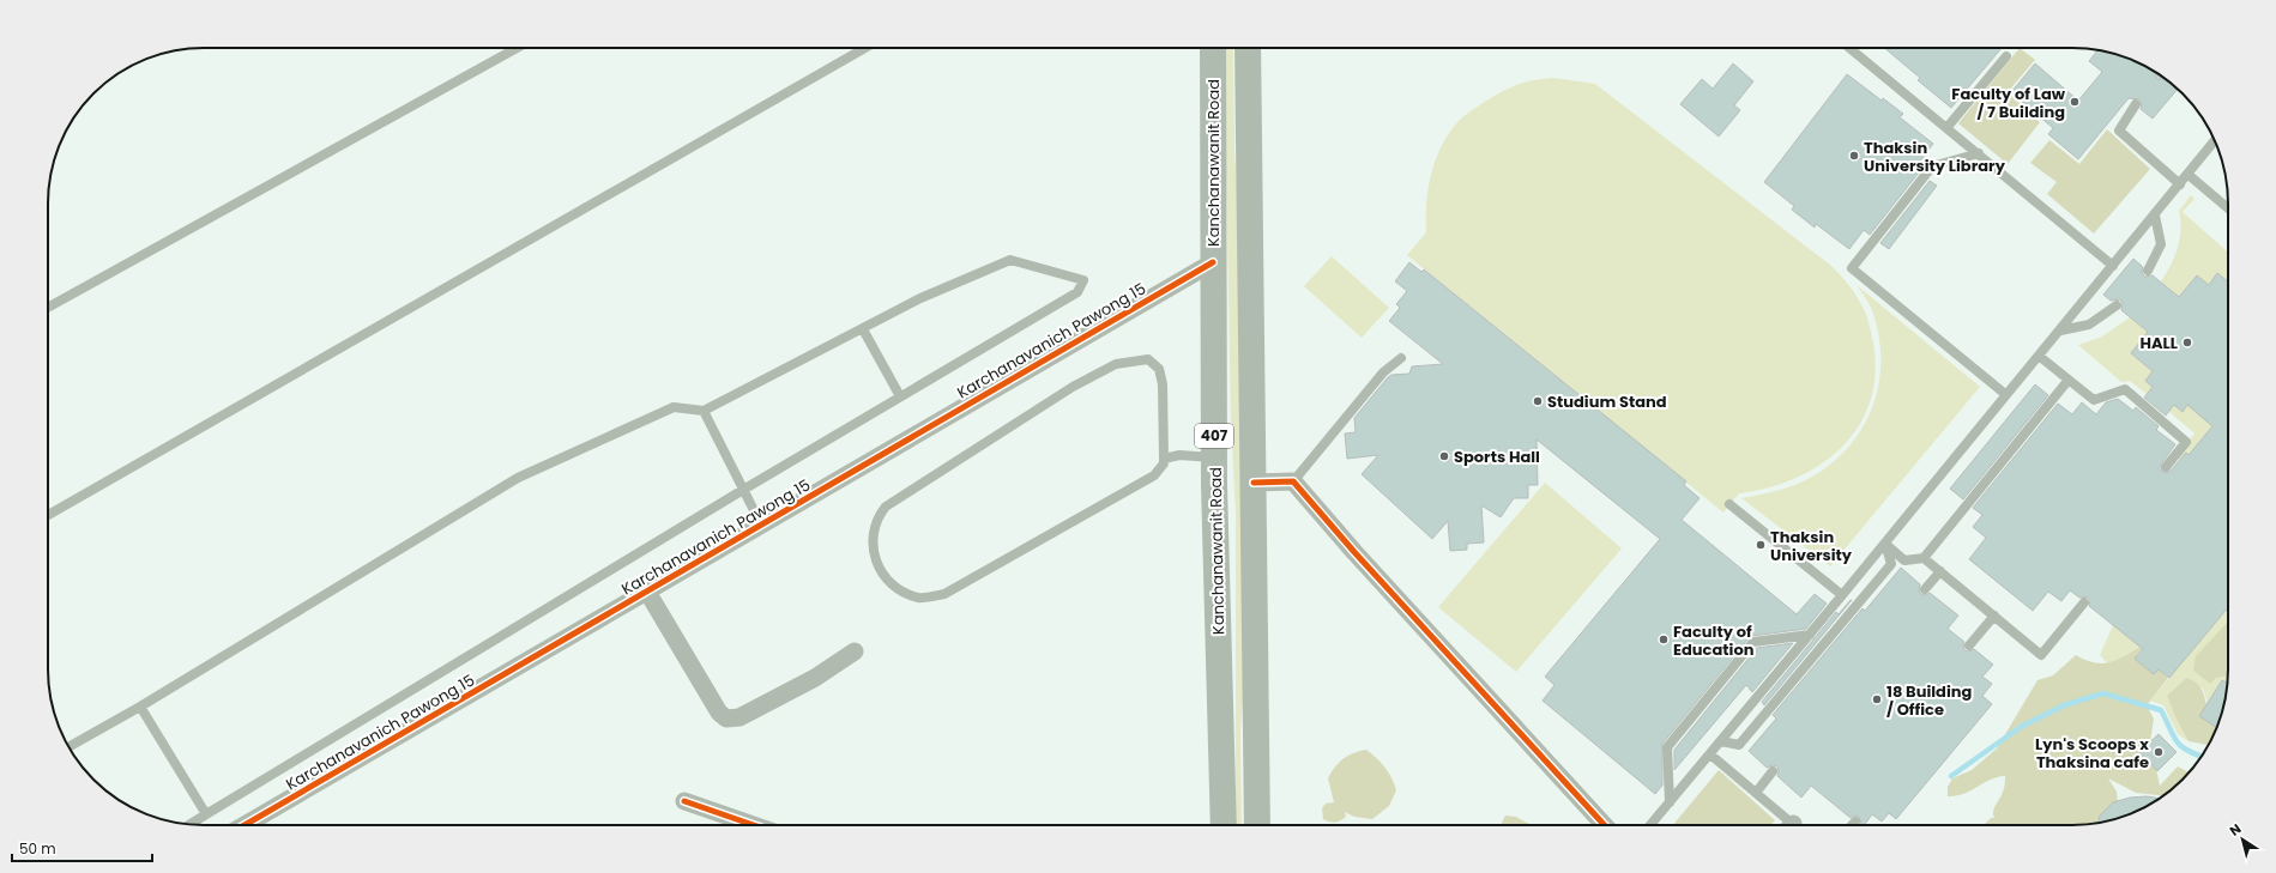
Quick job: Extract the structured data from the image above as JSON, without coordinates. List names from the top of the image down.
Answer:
{
  "streets": {
    "main road": ["Kanchanawanit Road", "407"],
    "street": ["Karchanavanich Pawong 15"]
  },
  "crossings": [
    ["Kanchanawanit Road", "Karchanavanich Pawong 15"]
  ],
  "places": [
    "Faculty of Law / 7 Building",
    "Thaksin University Library",
    "HALL",
    "Studium Stand",
    "Sports Hall",
    "Thaksin University",
    "Faculty of Education",
    "18 Building / Office",
    "Lyn's Scoops x Thaksina cafe"
  ],
  "scale_bar": "50 m",
  "north": "top left"
}
